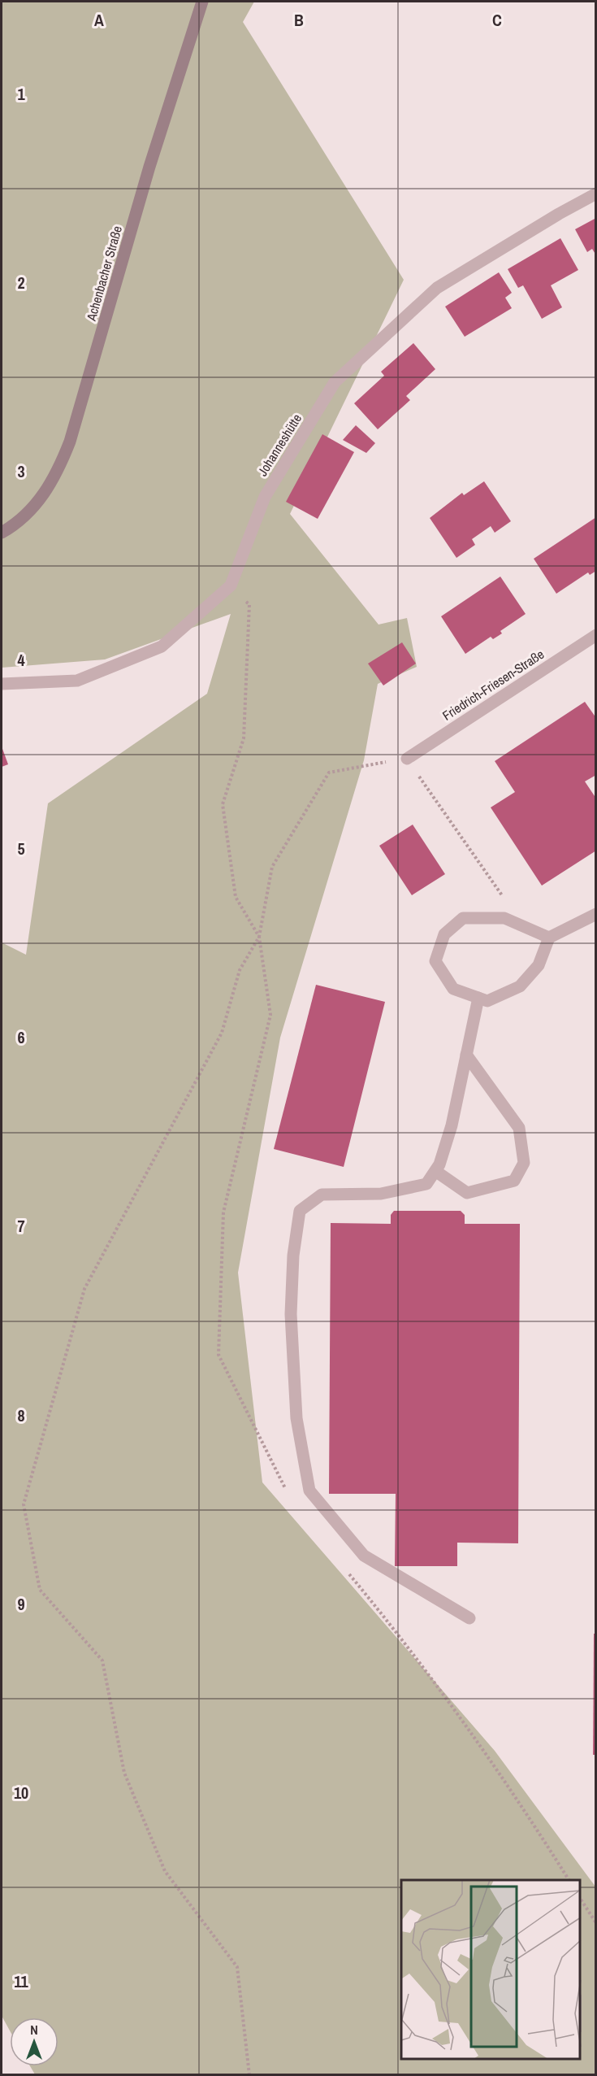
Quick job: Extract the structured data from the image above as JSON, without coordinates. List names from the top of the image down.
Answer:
{
  "streets": {
    "main road": ["Achenbacher Straße"],
    "street": ["Johanneshütte", "Friedrich-Friesen-Straße"]
  },
  "north": "top",
  "grid": {
    "columns": ["A", "B", "C"],
    "rows": [
      "1",
      "2",
      "3",
      "4",
      "5",
      "6",
      "7",
      "8",
      "9",
      "10",
      "11"
    ]
  }
}
